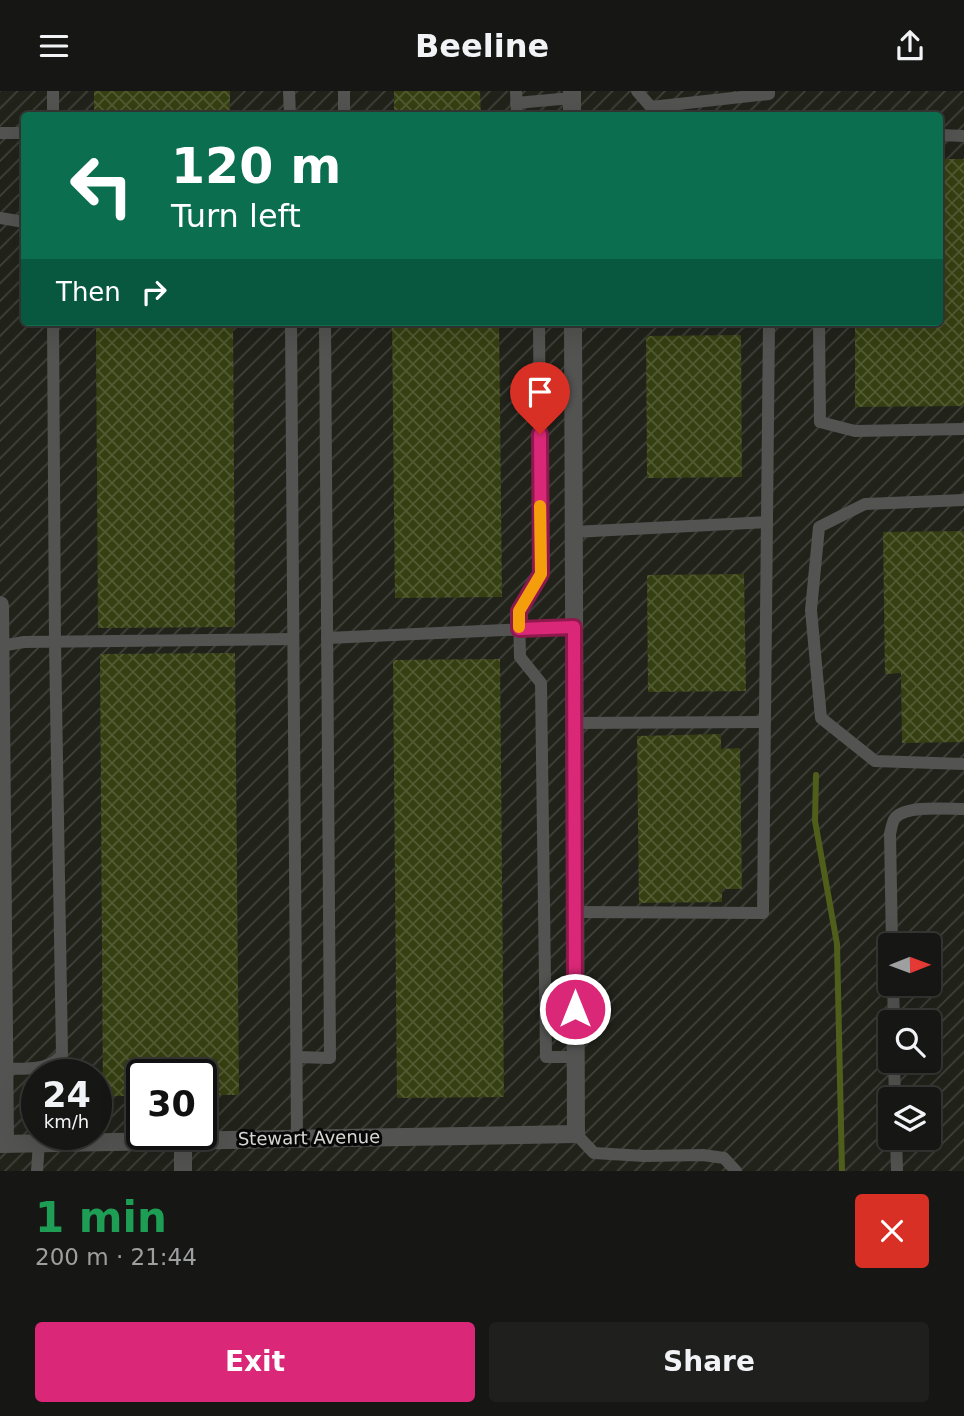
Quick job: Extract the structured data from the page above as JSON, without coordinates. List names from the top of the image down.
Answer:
{
  "streets": {
    "street": ["Stewart Avenue"]
  },
  "north": "right",
  "page": {
    "header": "Beeline",
    "turn": ["120 m", "Turn left"],
    "then": "Then",
    "speed": "24 km/h",
    "limit": "30",
    "heading": ["1 min", "200 m · 21:44"],
    "buttons": ["Exit", "Share"]
  }
}
